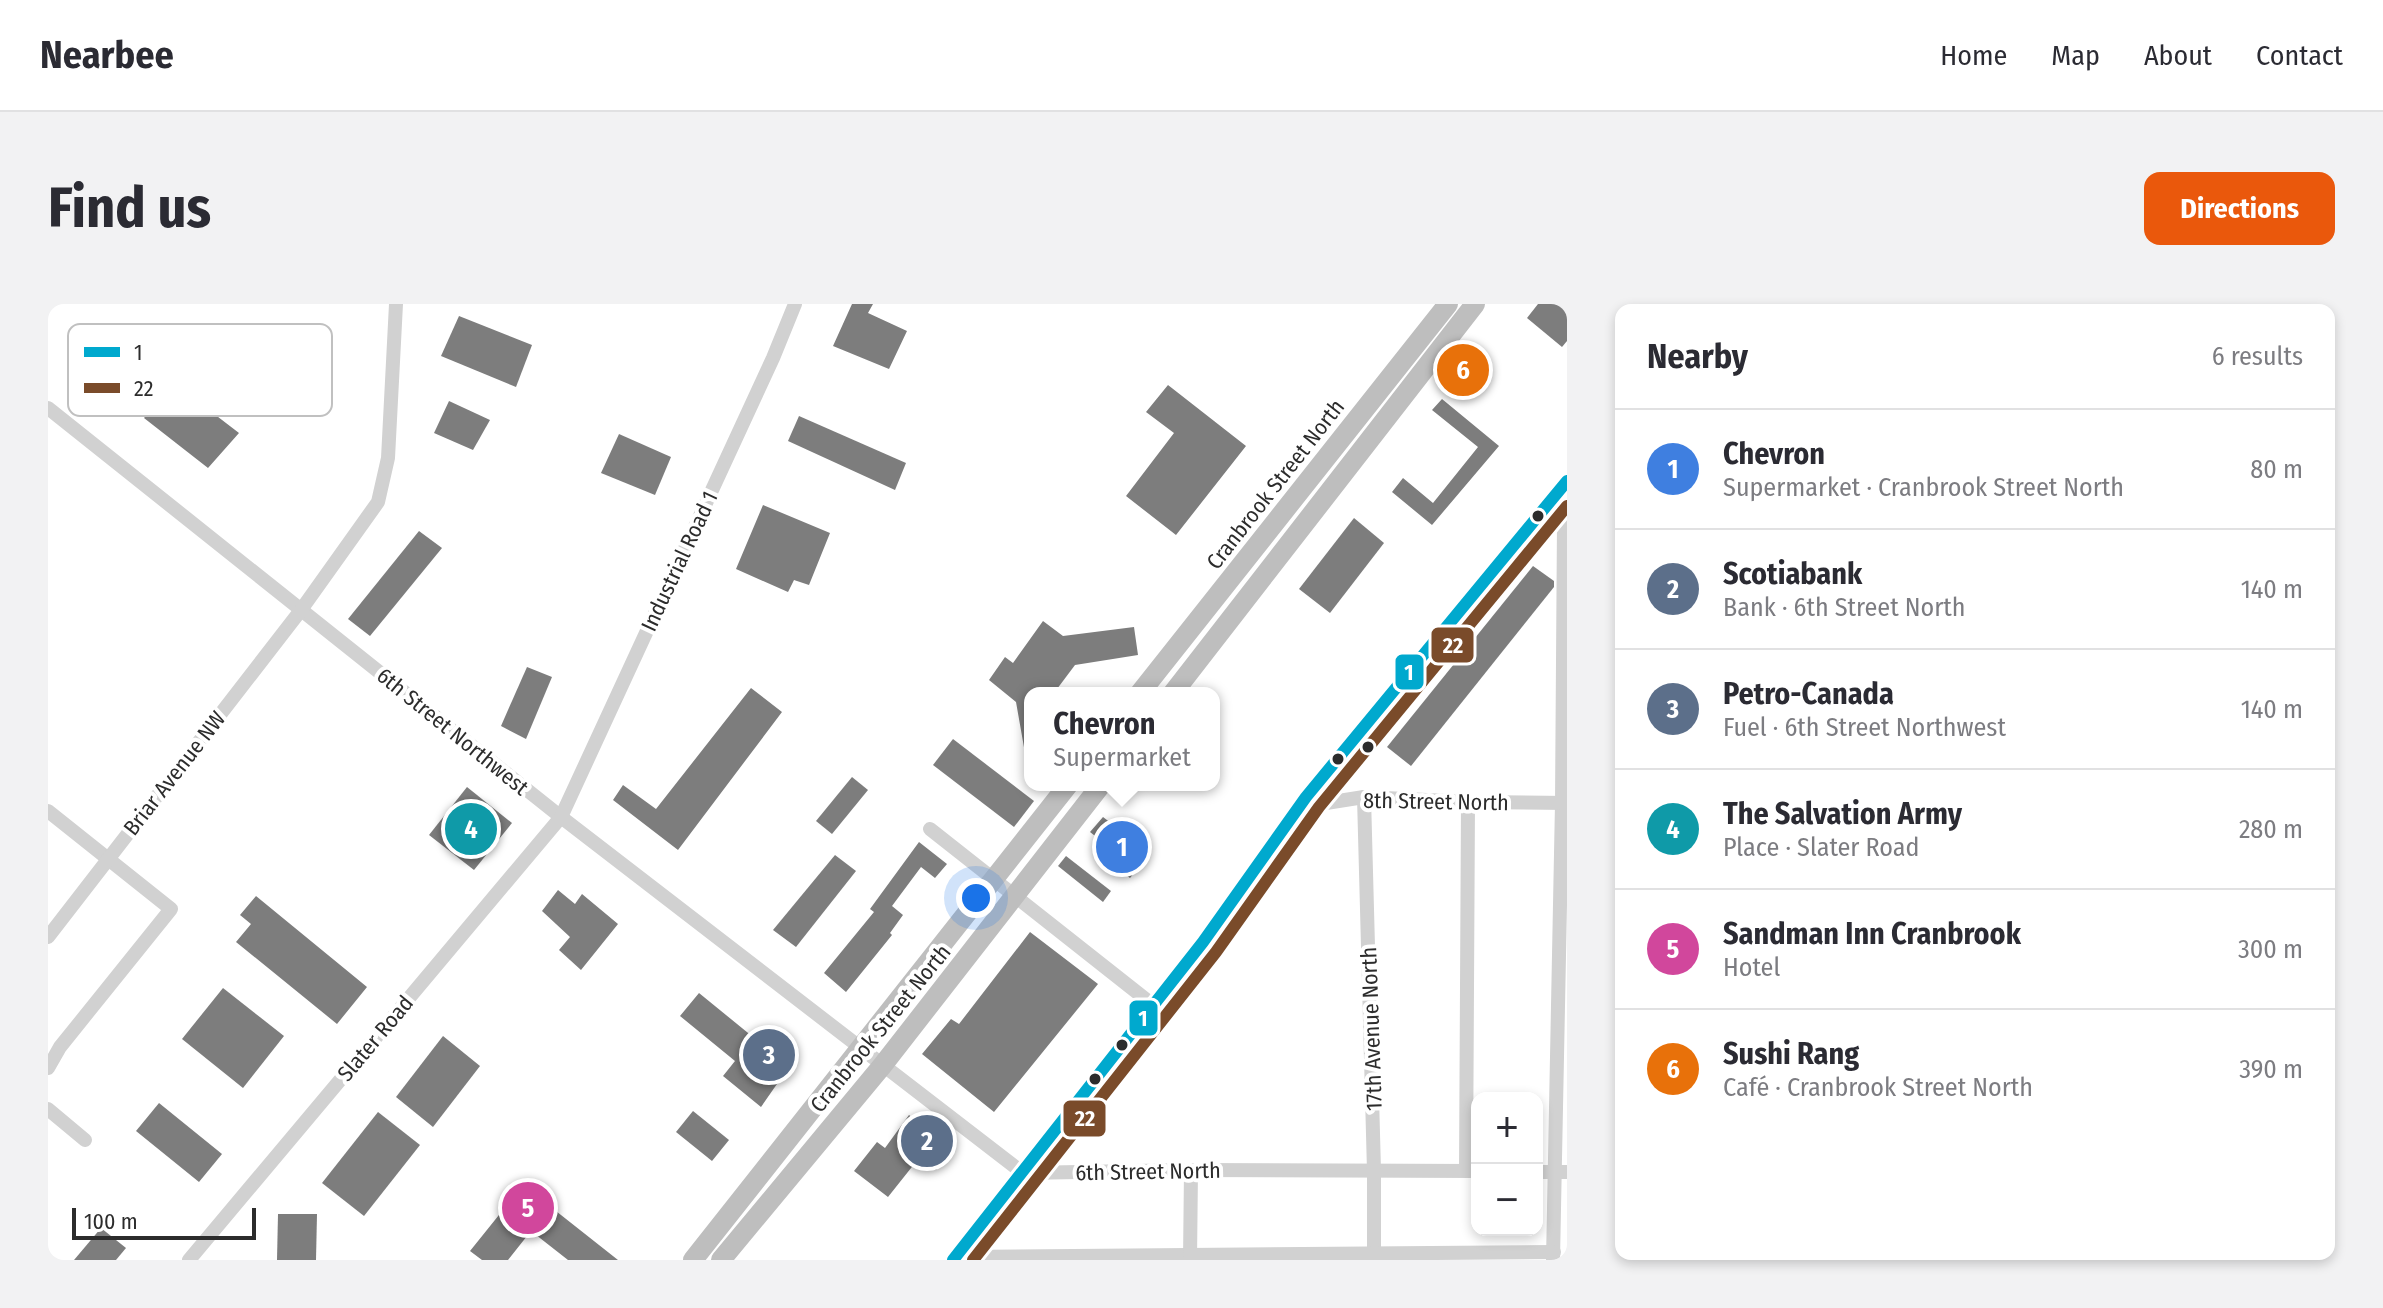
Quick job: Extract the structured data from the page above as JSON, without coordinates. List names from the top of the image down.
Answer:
{
  "streets": {
    "highway": ["Cranbrook Street North"],
    "street": [
      "Industrial Road 1",
      "6th Street Northwest",
      "Briar Avenue NW",
      "8th Street North",
      "17th Avenue North",
      "Slater Road",
      "6th Street North"
    ]
  },
  "crossings": [
    ["Cranbrook Street North", "6th Street Northwest"],
    ["Industrial Road 1", "6th Street Northwest"],
    ["Industrial Road 1", "Slater Road"],
    ["6th Street Northwest", "Briar Avenue NW"],
    ["6th Street Northwest", "Slater Road"],
    ["8th Street North", "17th Avenue North"],
    ["17th Avenue North", "6th Street North"]
  ],
  "lines": ["transit line 1", "transit line 22"],
  "legend": ["1", "22"],
  "scale_bar": "100 m",
  "page": {
    "header": "Nearbee",
    "nav": [
      "Home",
      "Map",
      "About",
      "Contact"
    ],
    "buttons": "Directions",
    "title": "Find us",
    "heading": ["Nearby", "6 results"],
    "pins": [
      "6",
      "4",
      "1",
      "3",
      "2",
      "5"
    ],
    "list": [
      {
        "mark": "1",
        "name": "Chevron",
        "note": "Supermarket · Cranbrook Street North",
        "value": "80 m"
      },
      {
        "mark": "2",
        "name": "Scotiabank",
        "note": "Bank · 6th Street North",
        "value": "140 m"
      },
      {
        "mark": "3",
        "name": "Petro-Canada",
        "note": "Fuel · 6th Street Northwest",
        "value": "140 m"
      },
      {
        "mark": "4",
        "name": "The Salvation Army",
        "note": "Place · Slater Road",
        "value": "280 m"
      },
      {
        "mark": "5",
        "name": "Sandman Inn Cranbrook",
        "note": "Hotel",
        "value": "300 m"
      },
      {
        "mark": "6",
        "name": "Sushi Rang",
        "note": "Café · Cranbrook Street North",
        "value": "390 m"
      }
    ],
    "popup": ["Chevron", "Supermarket"],
    "map_buttons": ["+", "−"],
    "scale": "100 m"
  }
}
